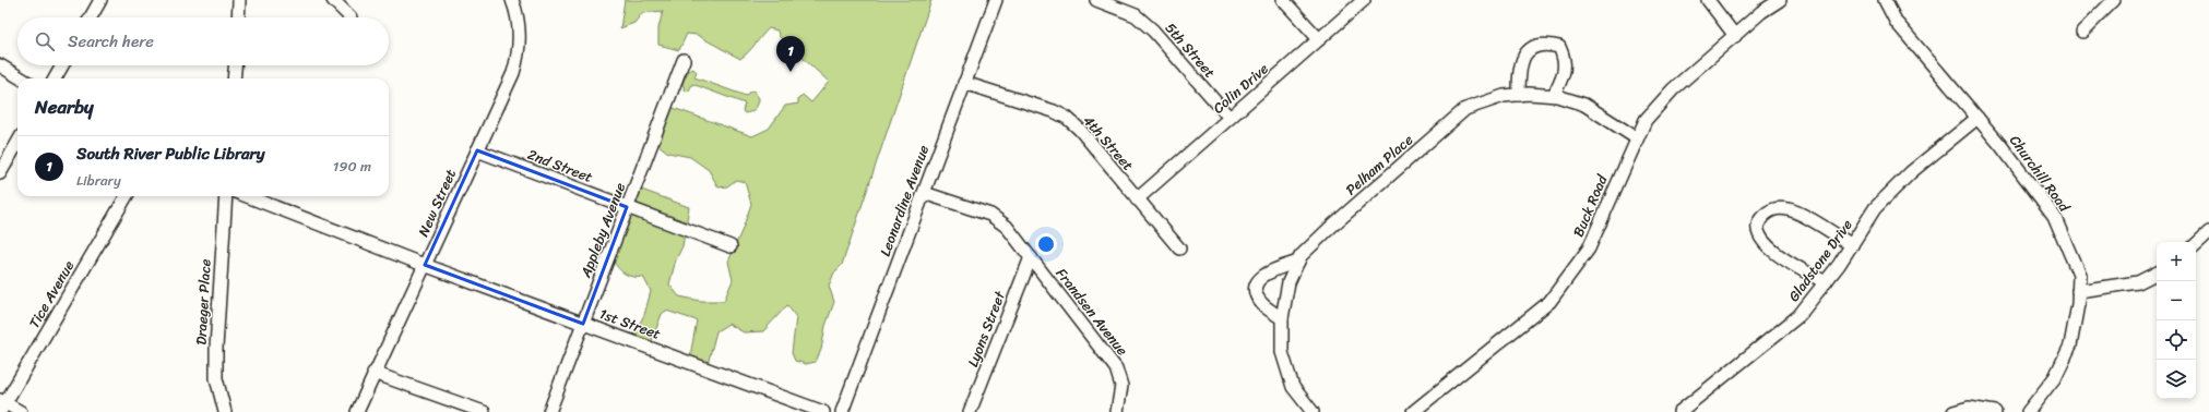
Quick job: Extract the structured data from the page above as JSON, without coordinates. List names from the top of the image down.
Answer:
{
  "streets": {
    "street": [
      "5th Street",
      "Colin Drive",
      "4th Street",
      "Pelham Place",
      "2nd Street",
      "Churchill Road",
      "Leonardine Avenue",
      "New Street",
      "Buck Road",
      "Appleby Avenue",
      "Gladstone Drive",
      "Tice Avenue",
      "Draeger Place",
      "Frandsen Avenue",
      "1st Street",
      "Lyons Street"
    ]
  },
  "crossings": [
    ["5th Street", "Colin Drive"],
    ["Colin Drive", "4th Street"],
    ["4th Street", "Leonardine Avenue"],
    ["Pelham Place", "Buck Road"],
    ["2nd Street", "New Street"],
    ["2nd Street", "Appleby Avenue"],
    ["Churchill Road", "Gladstone Drive"],
    ["Leonardine Avenue", "Frandsen Avenue"],
    ["New Street", "1st Street"],
    ["Appleby Avenue", "1st Street"],
    ["Frandsen Avenue", "Lyons Street"]
  ],
  "page": {
    "search": "Search here",
    "pins": "1",
    "heading": "Nearby",
    "list": [
      {
        "mark": "1",
        "name": "South River Public Library",
        "note": "Library",
        "value": "190 m"
      }
    ],
    "map_buttons": ["+", "−"]
  }
}
